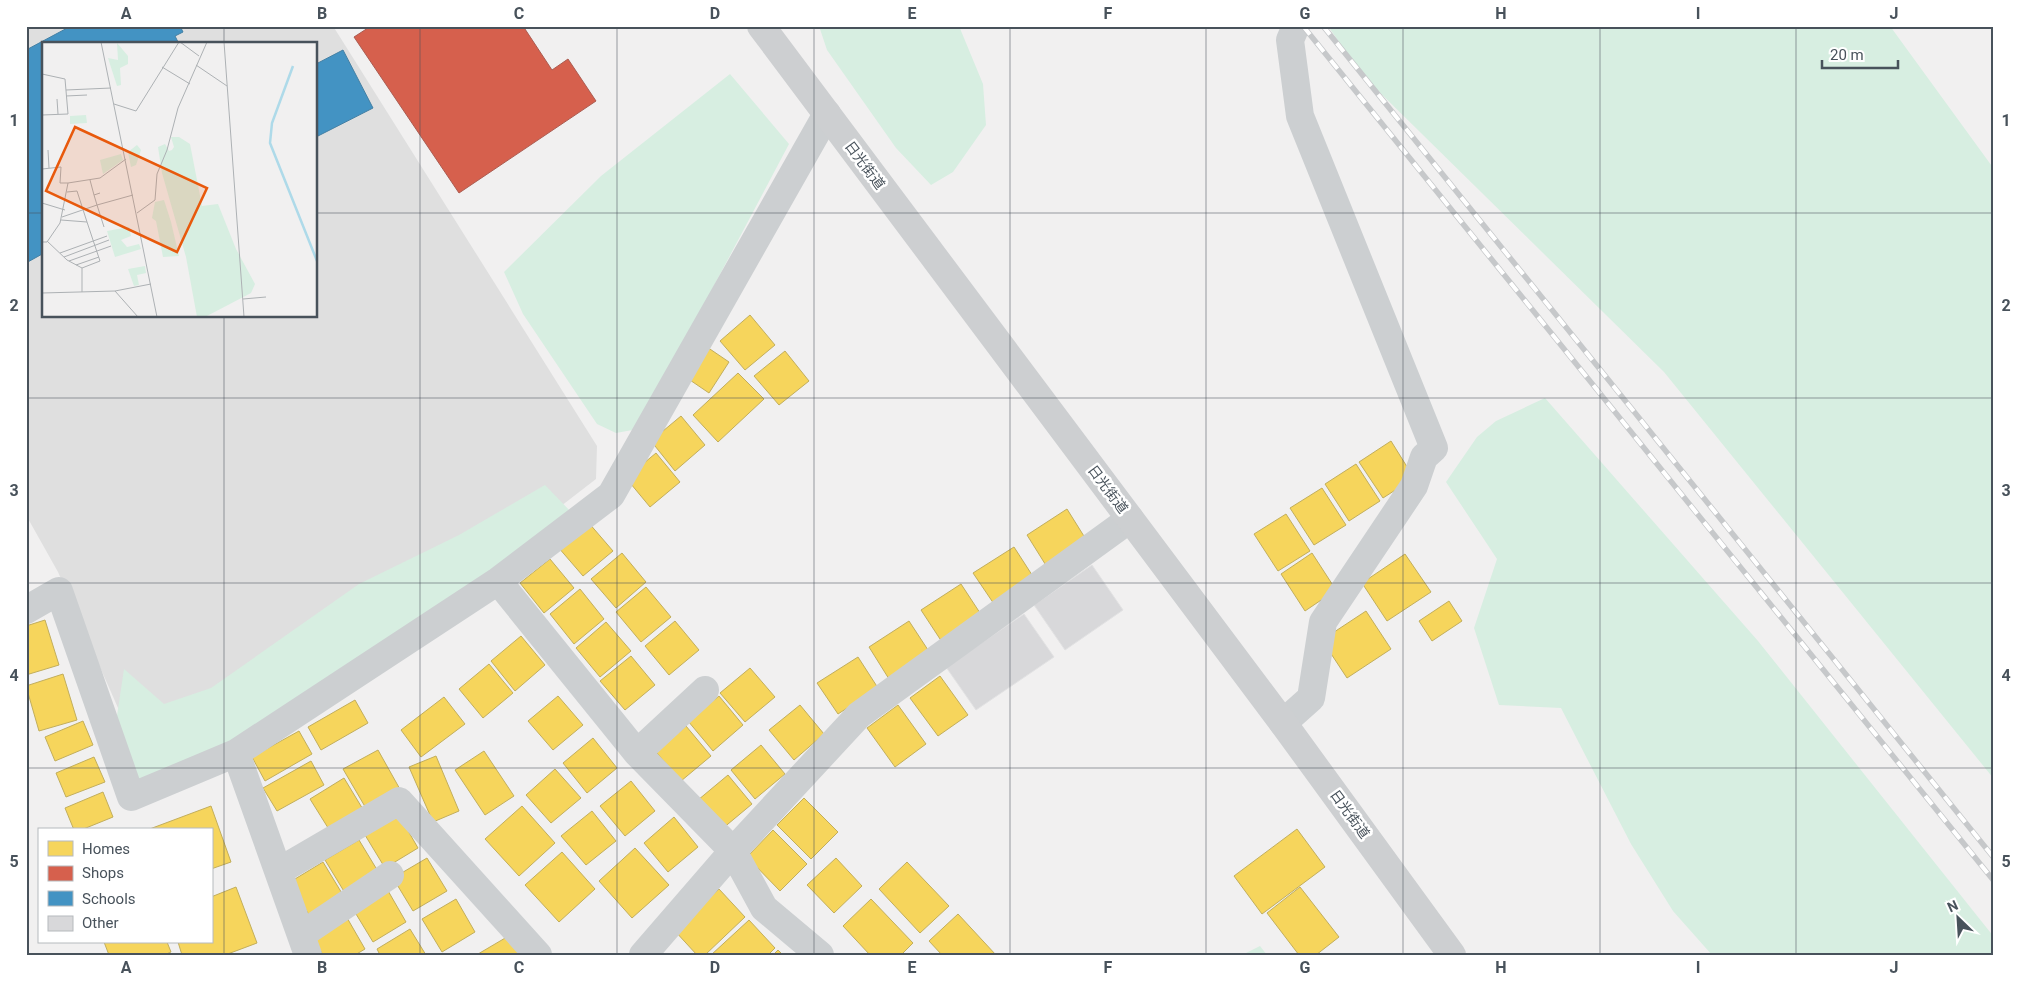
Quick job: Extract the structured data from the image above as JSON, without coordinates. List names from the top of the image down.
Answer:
{
  "streets": {
    "main road": ["日光街道"]
  },
  "legend": [
    "Homes",
    "Shops",
    "Schools",
    "Other"
  ],
  "scale_bar": "20 m",
  "north": "top left",
  "grid": {
    "columns": [
      "A",
      "B",
      "C",
      "D",
      "E",
      "F",
      "G",
      "H",
      "I",
      "J"
    ],
    "rows": [
      "1",
      "2",
      "3",
      "4",
      "5"
    ]
  }
}
